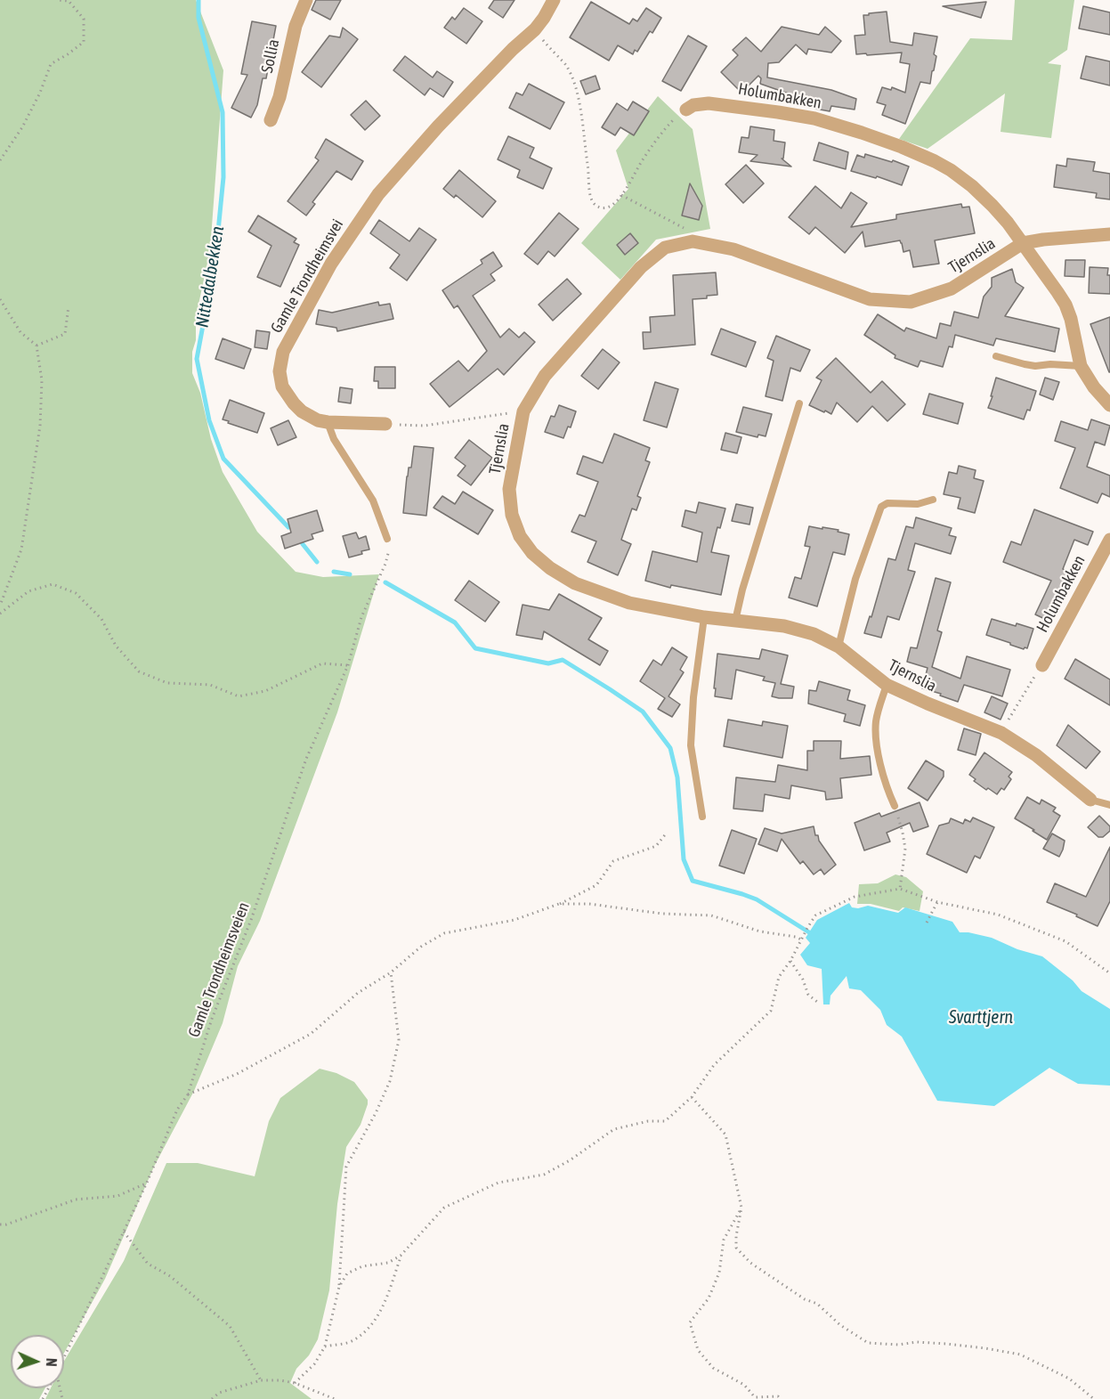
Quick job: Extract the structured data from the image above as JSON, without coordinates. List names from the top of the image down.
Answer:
{
  "streets": {
    "street": [
      "Sollia",
      "Holumbakken",
      "Tjernslia",
      "Gamle Trondheimsvei"
    ],
    "path": ["Gamle Trondheimsveien"]
  },
  "crossings": [
    ["Holumbakken", "Tjernslia"]
  ],
  "water": ["Nittedalbekken", "Svarttjern"],
  "north": "right"
}
